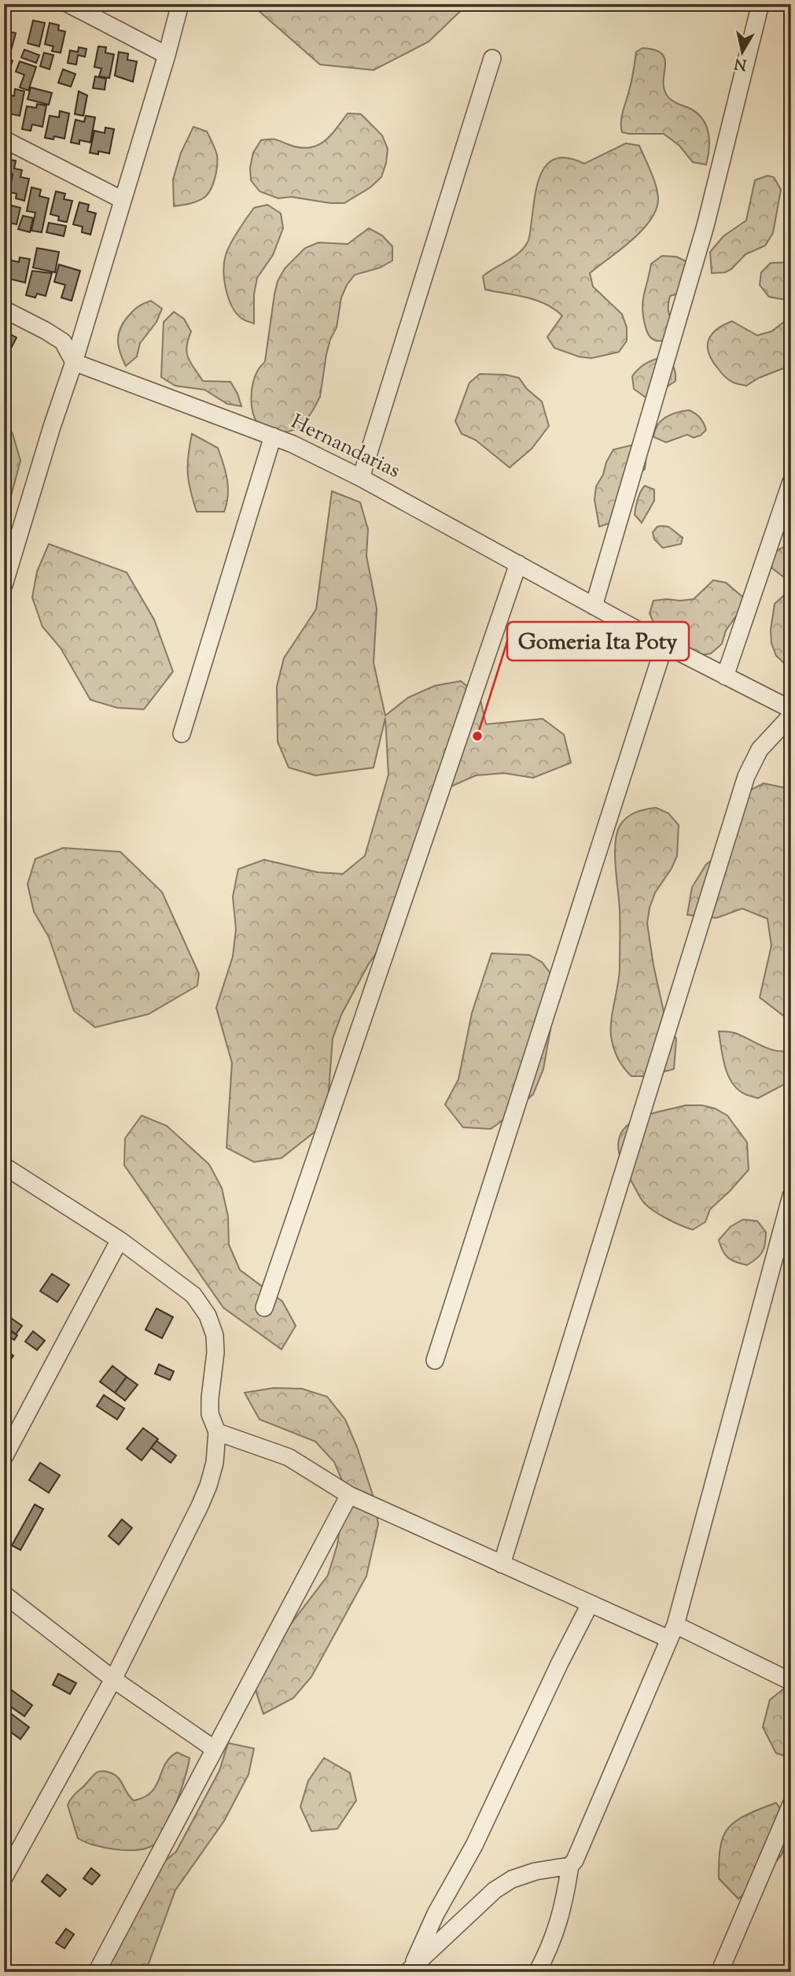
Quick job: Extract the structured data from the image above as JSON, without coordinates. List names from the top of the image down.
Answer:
{
  "streets": {
    "street": ["Hernandarias"]
  },
  "places": ["Gomeria Ita Poty"],
  "north": "bottom"
}
